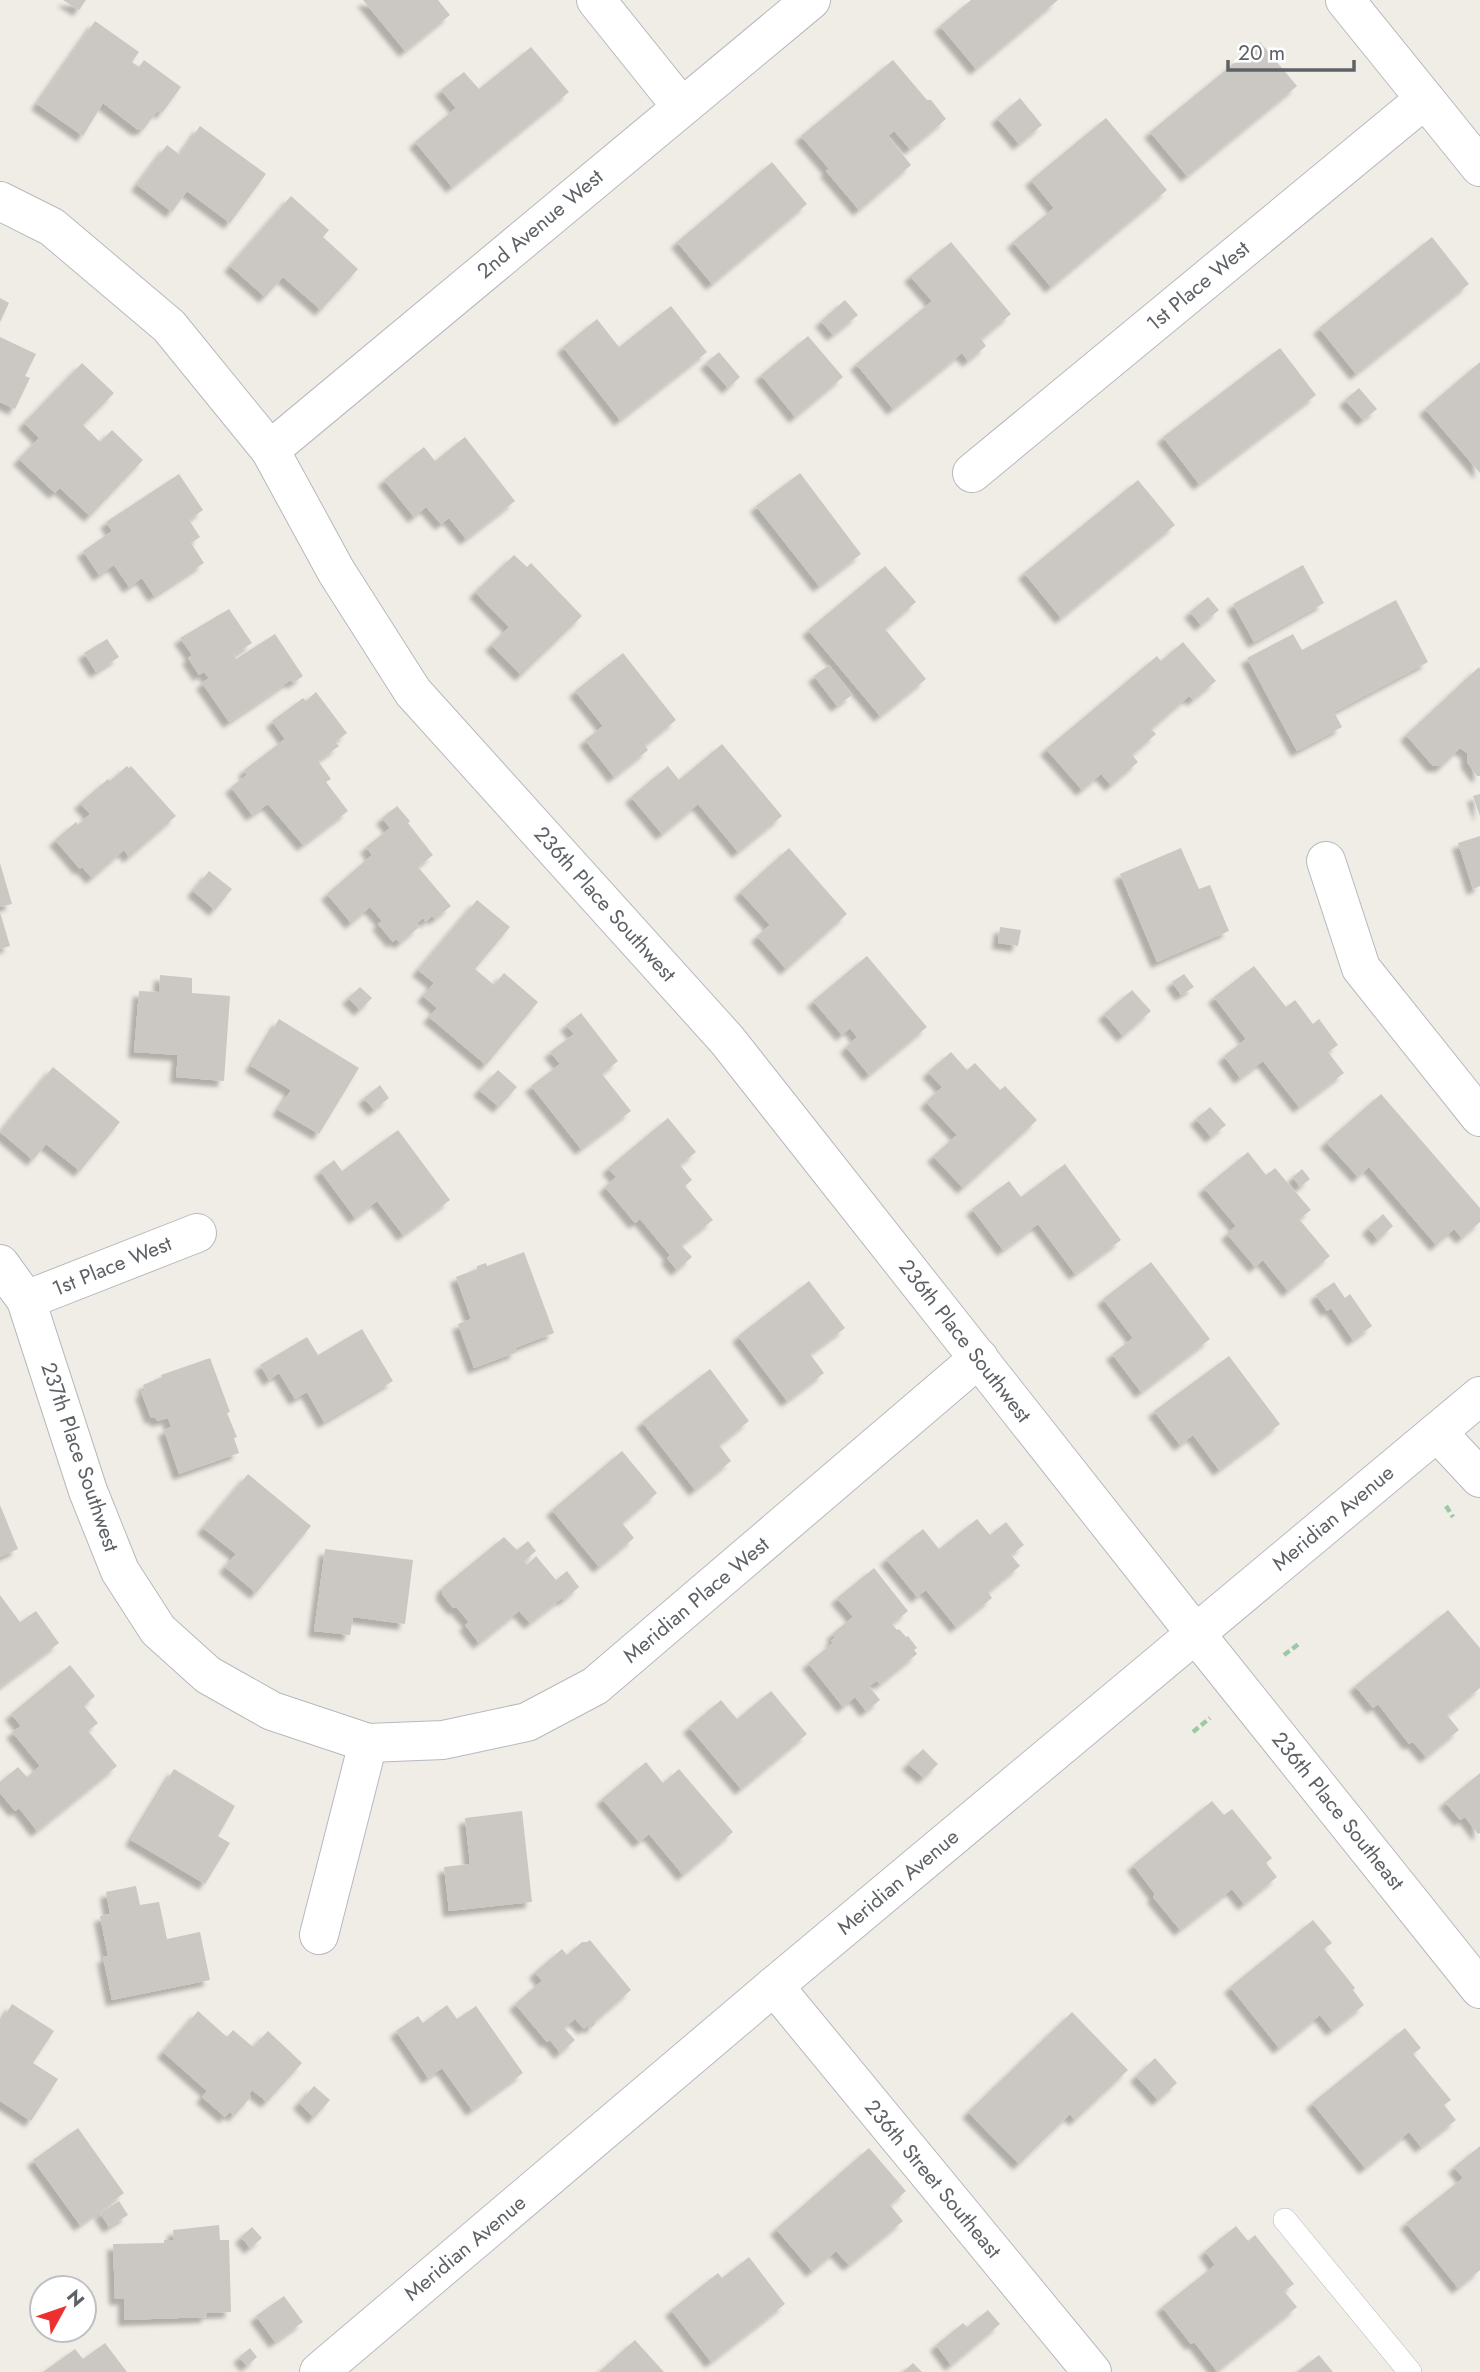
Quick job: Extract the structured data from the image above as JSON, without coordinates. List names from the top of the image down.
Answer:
{
  "streets": {
    "street": [
      "2nd Avenue West",
      "1st Place West",
      "236th Place Southwest",
      "237th Place Southwest",
      "Meridian Avenue",
      "Meridian Place West",
      "236th Place Southeast",
      "236th Street Southeast"
    ]
  },
  "crossings": [
    ["2nd Avenue West", "236th Place Southwest"],
    ["1st Place West", "237th Place Southwest"],
    ["236th Place Southwest", "Meridian Avenue"],
    ["236th Place Southwest", "Meridian Place West"],
    ["236th Place Southwest", "236th Place Southeast"],
    ["237th Place Southwest", "Meridian Place West"],
    ["Meridian Avenue", "236th Place Southeast"],
    ["Meridian Avenue", "236th Street Southeast"]
  ],
  "scale_bar": "20 m",
  "north": "top right"
}
